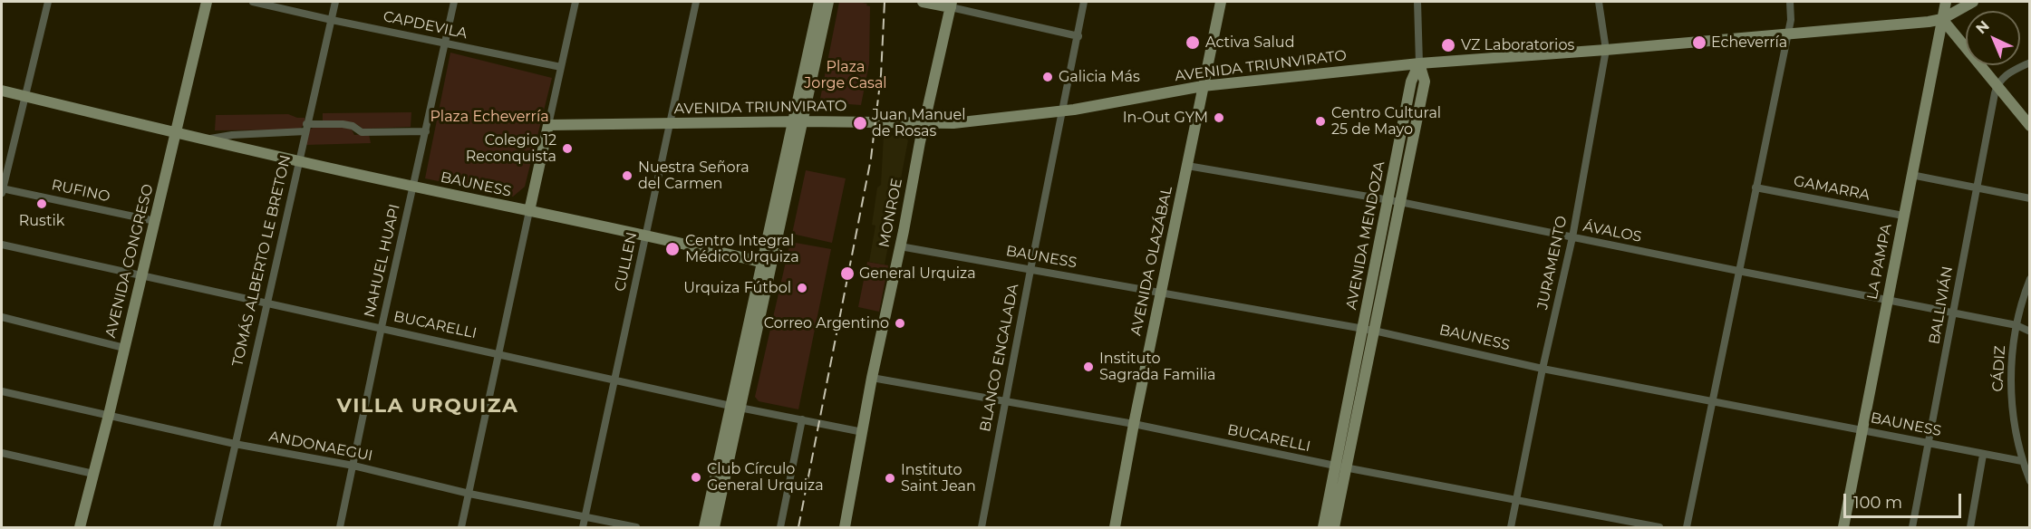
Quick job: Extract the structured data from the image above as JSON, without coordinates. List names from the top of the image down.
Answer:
{
  "streets": {
    "main road": [
      "AVENIDA TRIUNVIRATO",
      "BAUNESS",
      "MONROE",
      "AVENIDA MENDOZA",
      "AVENIDA CONGRESO",
      "AVENIDA OLAZÁBAL",
      "LA PAMPA"
    ],
    "street": [
      "CAPDEVILA",
      "GAMARRA",
      "RUFINO",
      "ÁVALOS",
      "TOMÁS ALBERTO LE BRETON",
      "NAHUEL HUAPI",
      "CULLEN",
      "JURAMENTO",
      "BALLIVIÁN",
      "BUCARELLI",
      "BLANCO ENCALADA",
      "CÁDIZ",
      "ANDONAEGUI"
    ]
  },
  "crossings": [
    ["CAPDEVILA", "TOMÁS ALBERTO LE BRETON"],
    ["CAPDEVILA", "NAHUEL HUAPI"],
    ["AVENIDA TRIUNVIRATO", "MONROE"],
    ["AVENIDA TRIUNVIRATO", "AVENIDA MENDOZA"],
    ["AVENIDA TRIUNVIRATO", "AVENIDA OLAZÁBAL"],
    ["AVENIDA TRIUNVIRATO", "CULLEN"],
    ["AVENIDA TRIUNVIRATO", "LA PAMPA"],
    ["AVENIDA TRIUNVIRATO", "JURAMENTO"],
    ["AVENIDA TRIUNVIRATO", "BLANCO ENCALADA"],
    ["BAUNESS", "MONROE"],
    ["BAUNESS", "AVENIDA MENDOZA"],
    ["BAUNESS", "AVENIDA CONGRESO"],
    ["BAUNESS", "TOMÁS ALBERTO LE BRETON"],
    ["BAUNESS", "NAHUEL HUAPI"],
    ["BAUNESS", "AVENIDA OLAZÁBAL"],
    ["BAUNESS", "CULLEN"],
    ["BAUNESS", "LA PAMPA"],
    ["BAUNESS", "JURAMENTO"],
    ["BAUNESS", "BALLIVIÁN"],
    ["BAUNESS", "BLANCO ENCALADA"],
    ["BAUNESS", "CÁDIZ"],
    ["GAMARRA", "LA PAMPA"],
    ["RUFINO", "AVENIDA CONGRESO"],
    ["MONROE", "BUCARELLI"],
    ["ÁVALOS", "AVENIDA MENDOZA"],
    ["ÁVALOS", "AVENIDA OLAZÁBAL"],
    ["ÁVALOS", "LA PAMPA"],
    ["ÁVALOS", "JURAMENTO"],
    ["ÁVALOS", "BALLIVIÁN"],
    ["ÁVALOS", "CÁDIZ"],
    ["AVENIDA MENDOZA", "BUCARELLI"],
    ["AVENIDA CONGRESO", "BUCARELLI"],
    ["AVENIDA CONGRESO", "ANDONAEGUI"],
    ["TOMÁS ALBERTO LE BRETON", "BUCARELLI"],
    ["TOMÁS ALBERTO LE BRETON", "ANDONAEGUI"],
    ["NAHUEL HUAPI", "BUCARELLI"],
    ["NAHUEL HUAPI", "ANDONAEGUI"],
    ["AVENIDA OLAZÁBAL", "BUCARELLI"],
    ["CULLEN", "BUCARELLI"],
    ["CULLEN", "ANDONAEGUI"],
    ["JURAMENTO", "BUCARELLI"],
    ["BUCARELLI", "BLANCO ENCALADA"]
  ],
  "districts": ["VILLA URQUIZA"],
  "parks": ["Plaza Jorge Casal", "Plaza Echeverría"],
  "places": [
    "Activa Salud",
    "Echeverría",
    "VZ Laboratorios",
    "Galicia Más",
    "In-Out GYM",
    "Centro Cultural 25 de Mayo",
    "Juan Manuel de Rosas",
    "Colegio 12 Reconquista",
    "Nuestra Señora del Carmen",
    "Rustik",
    "Centro Integral Médico Urquiza",
    "General Urquiza",
    "Urquiza Fútbol",
    "Correo Argentino",
    "Instituto Sagrada Familia",
    "Club Círculo General Urquiza",
    "Instituto Saint Jean"
  ],
  "scale_bar": "100 m",
  "north": "top left"
}
